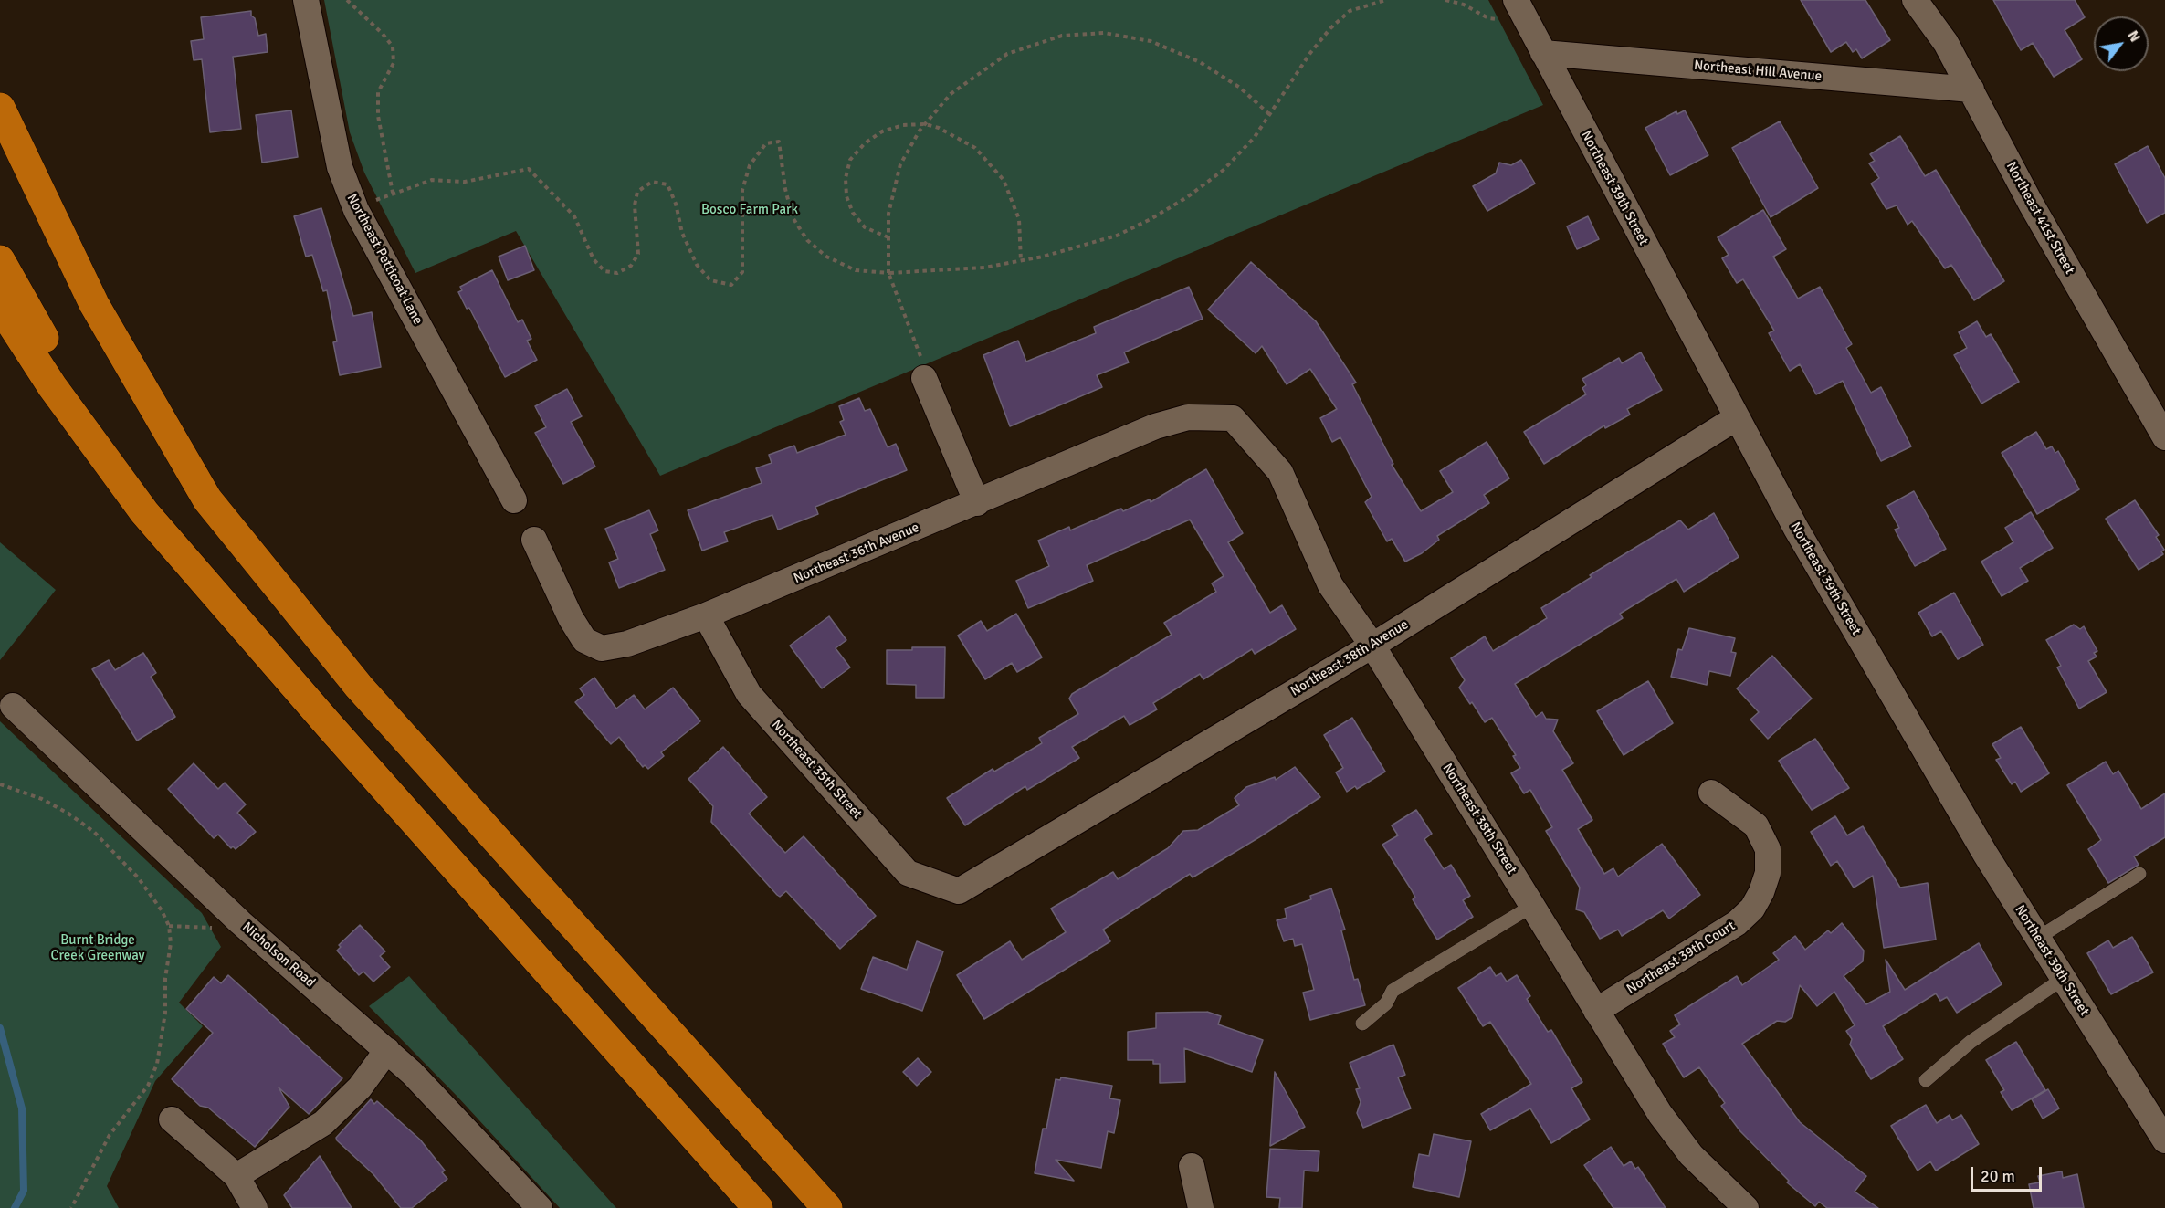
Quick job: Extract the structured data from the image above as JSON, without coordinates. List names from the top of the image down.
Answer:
{
  "streets": {
    "street": [
      "Northeast Hill Avenue",
      "Northeast 39th Street",
      "Northeast 41st Street",
      "Northeast Petticoat Lane",
      "Northeast 36th Avenue",
      "Northeast 38th Avenue",
      "Northeast 35th Street",
      "Northeast 38th Street",
      "Nicholson Road",
      "Northeast 39th Court"
    ]
  },
  "crossings": [
    ["Northeast Hill Avenue", "Northeast 39th Street"],
    ["Northeast Hill Avenue", "Northeast 41st Street"],
    ["Northeast 39th Street", "Northeast 38th Avenue"],
    ["Northeast 36th Avenue", "Northeast 35th Street"],
    ["Northeast 36th Avenue", "Northeast 38th Street"],
    ["Northeast 38th Avenue", "Northeast 35th Street"],
    ["Northeast 38th Avenue", "Northeast 38th Street"],
    ["Northeast 38th Street", "Northeast 39th Court"]
  ],
  "parks": ["Bosco Farm Park", "Burnt Bridge Creek Greenway"],
  "scale_bar": "20 m",
  "north": "top right"
}
